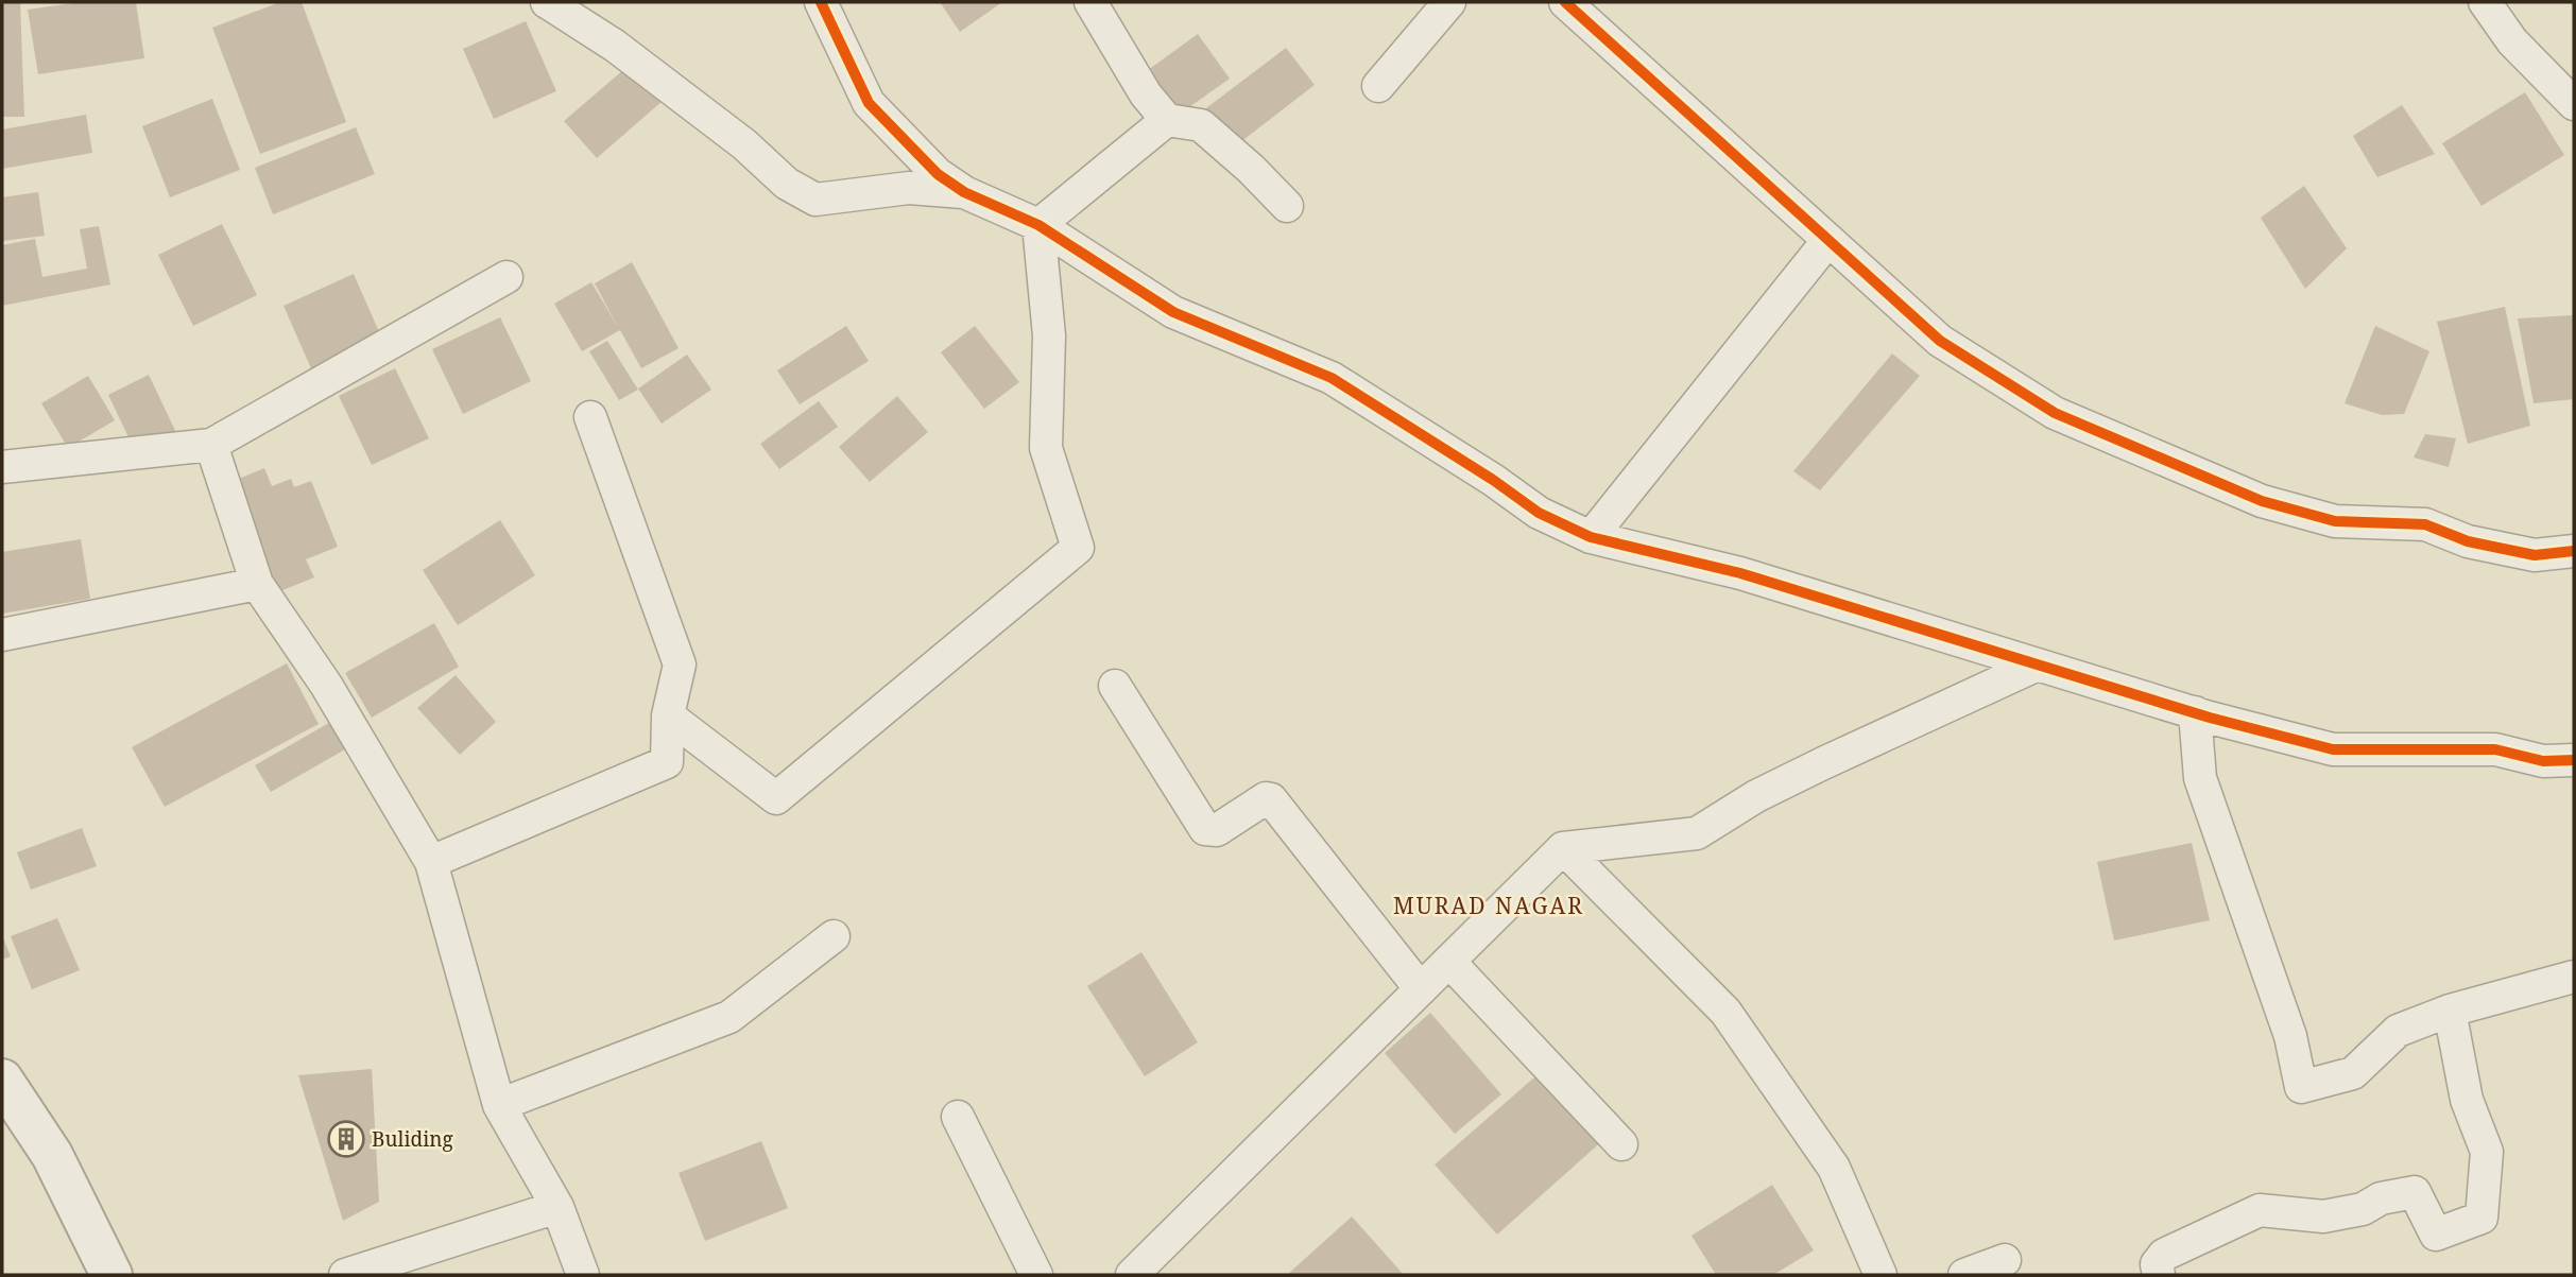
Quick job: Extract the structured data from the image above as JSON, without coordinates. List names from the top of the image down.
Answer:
{
  "districts": ["MURAD NAGAR"],
  "places": {
    "building": ["Buliding"]
  }
}
